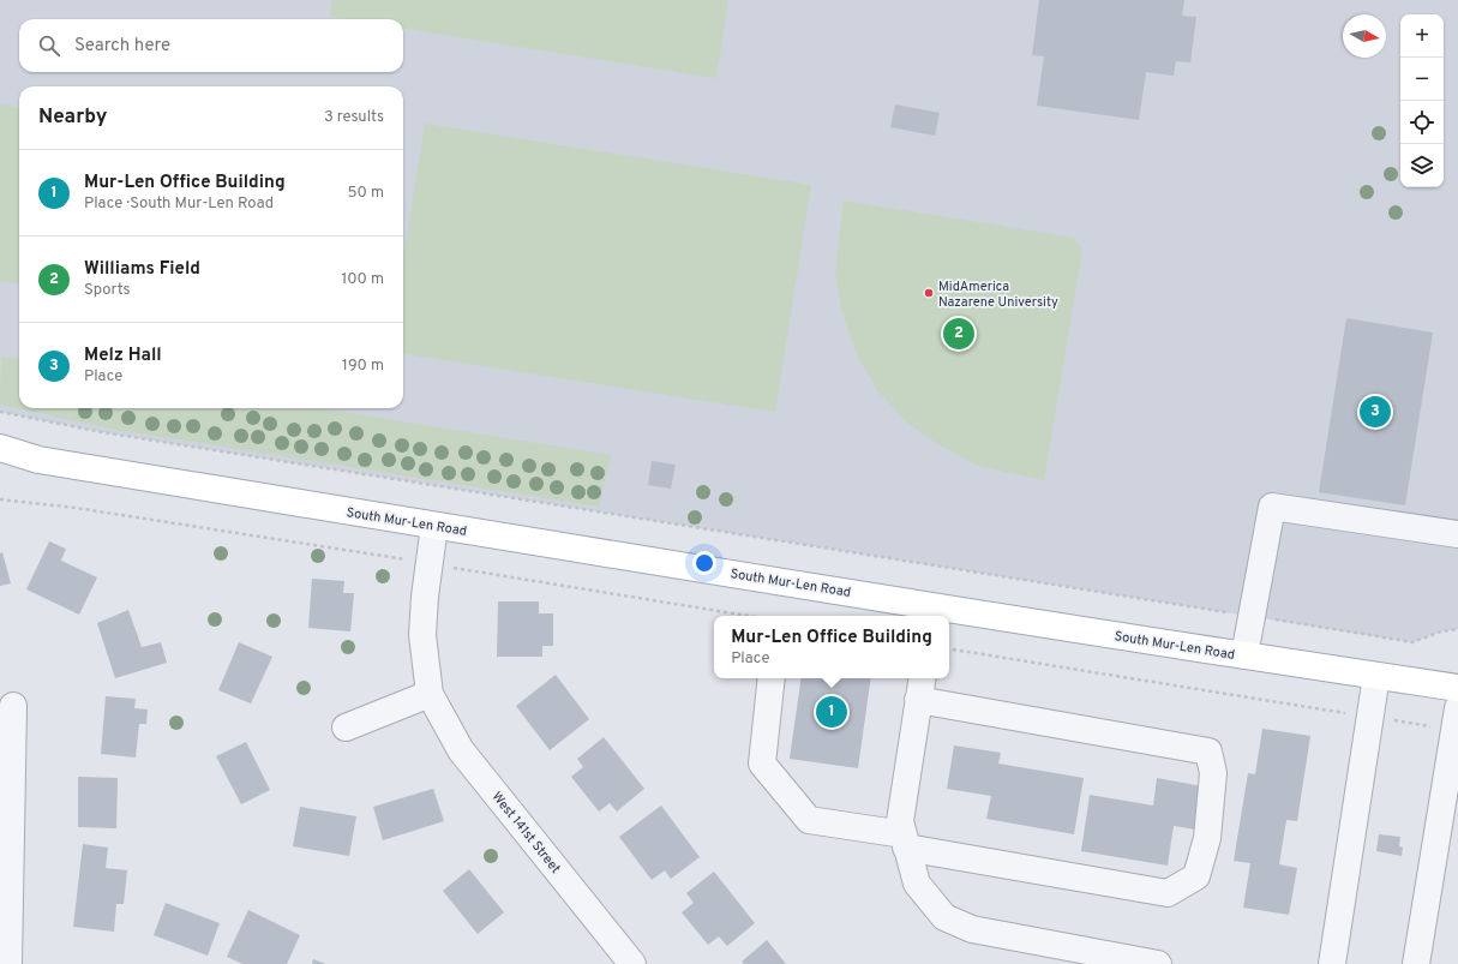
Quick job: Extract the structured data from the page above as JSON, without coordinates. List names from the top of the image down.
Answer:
{
  "streets": {
    "main road": ["South Mur-Len Road"],
    "street": ["West 141st Street"]
  },
  "crossings": [
    ["South Mur-Len Road", "West 141st Street"]
  ],
  "places": ["MidAmerica Nazarene University"],
  "north": "right",
  "page": {
    "map_buttons": ["+", "−"],
    "search": "Search here",
    "heading": ["Nearby", "3 results"],
    "list": [
      {
        "mark": "1",
        "name": "Mur-Len Office Building",
        "note": "Place · South Mur-Len Road",
        "value": "50 m"
      },
      {
        "mark": "2",
        "name": "Williams Field",
        "note": "Sports",
        "value": "100 m"
      },
      {
        "mark": "3",
        "name": "Melz Hall",
        "note": "Place",
        "value": "190 m"
      }
    ],
    "pins": ["2", "3", "1"],
    "popup": ["Mur-Len Office Building", "Place"]
  }
}
